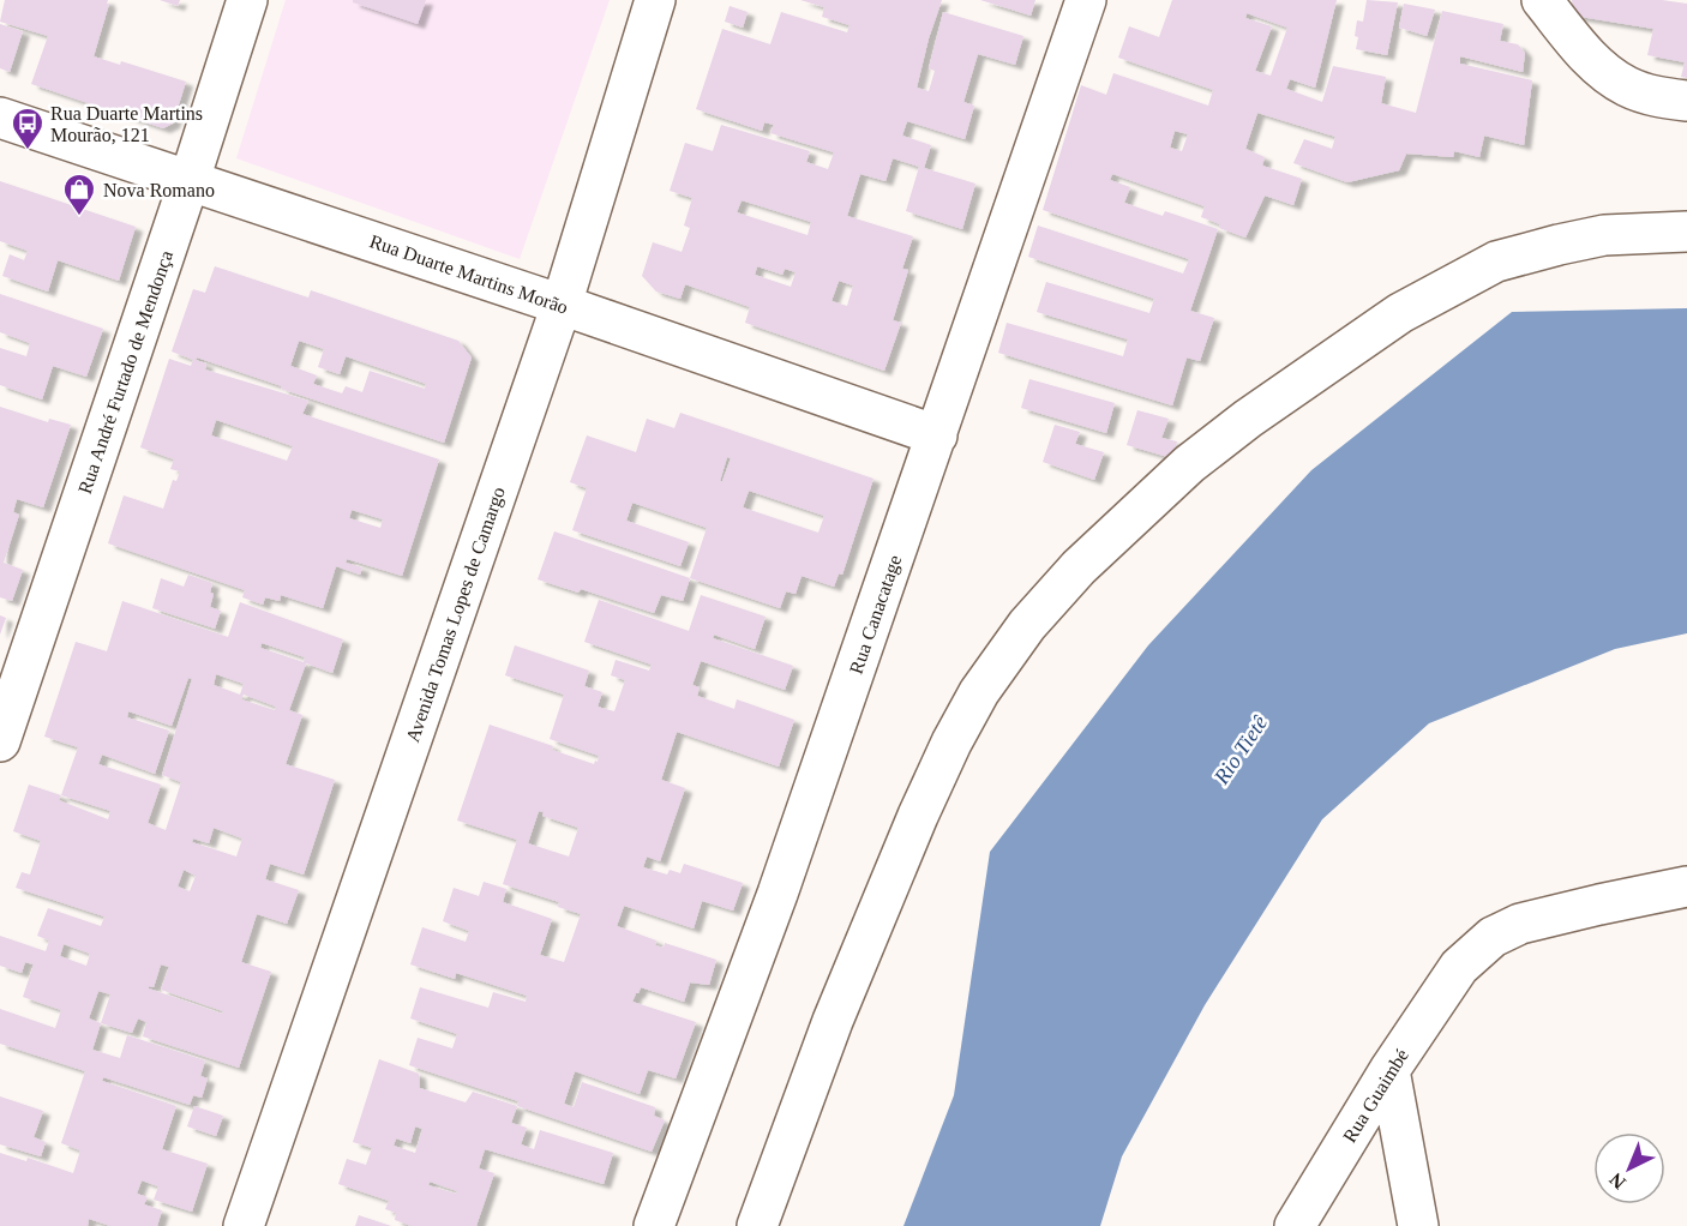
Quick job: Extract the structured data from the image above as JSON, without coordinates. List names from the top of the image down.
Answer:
{
  "streets": {
    "street": [
      "Rua Duarte Martins Morão",
      "Rua André Furtado de Mendonça",
      "Avenida Tomas Lopes de Camargo",
      "Rua Canacatage",
      "Rua Guaimbé"
    ]
  },
  "crossings": [
    ["Rua Duarte Martins Morão", "Rua André Furtado de Mendonça"],
    ["Rua Duarte Martins Morão", "Avenida Tomas Lopes de Camargo"],
    ["Rua Duarte Martins Morão", "Rua Canacatage"]
  ],
  "water": ["Rio Tietê"],
  "places": {
    "bus stop": ["Rua Duarte Martins Mourão, 121"],
    "shop": ["Nova Romano"]
  },
  "north": "bottom left"
}
